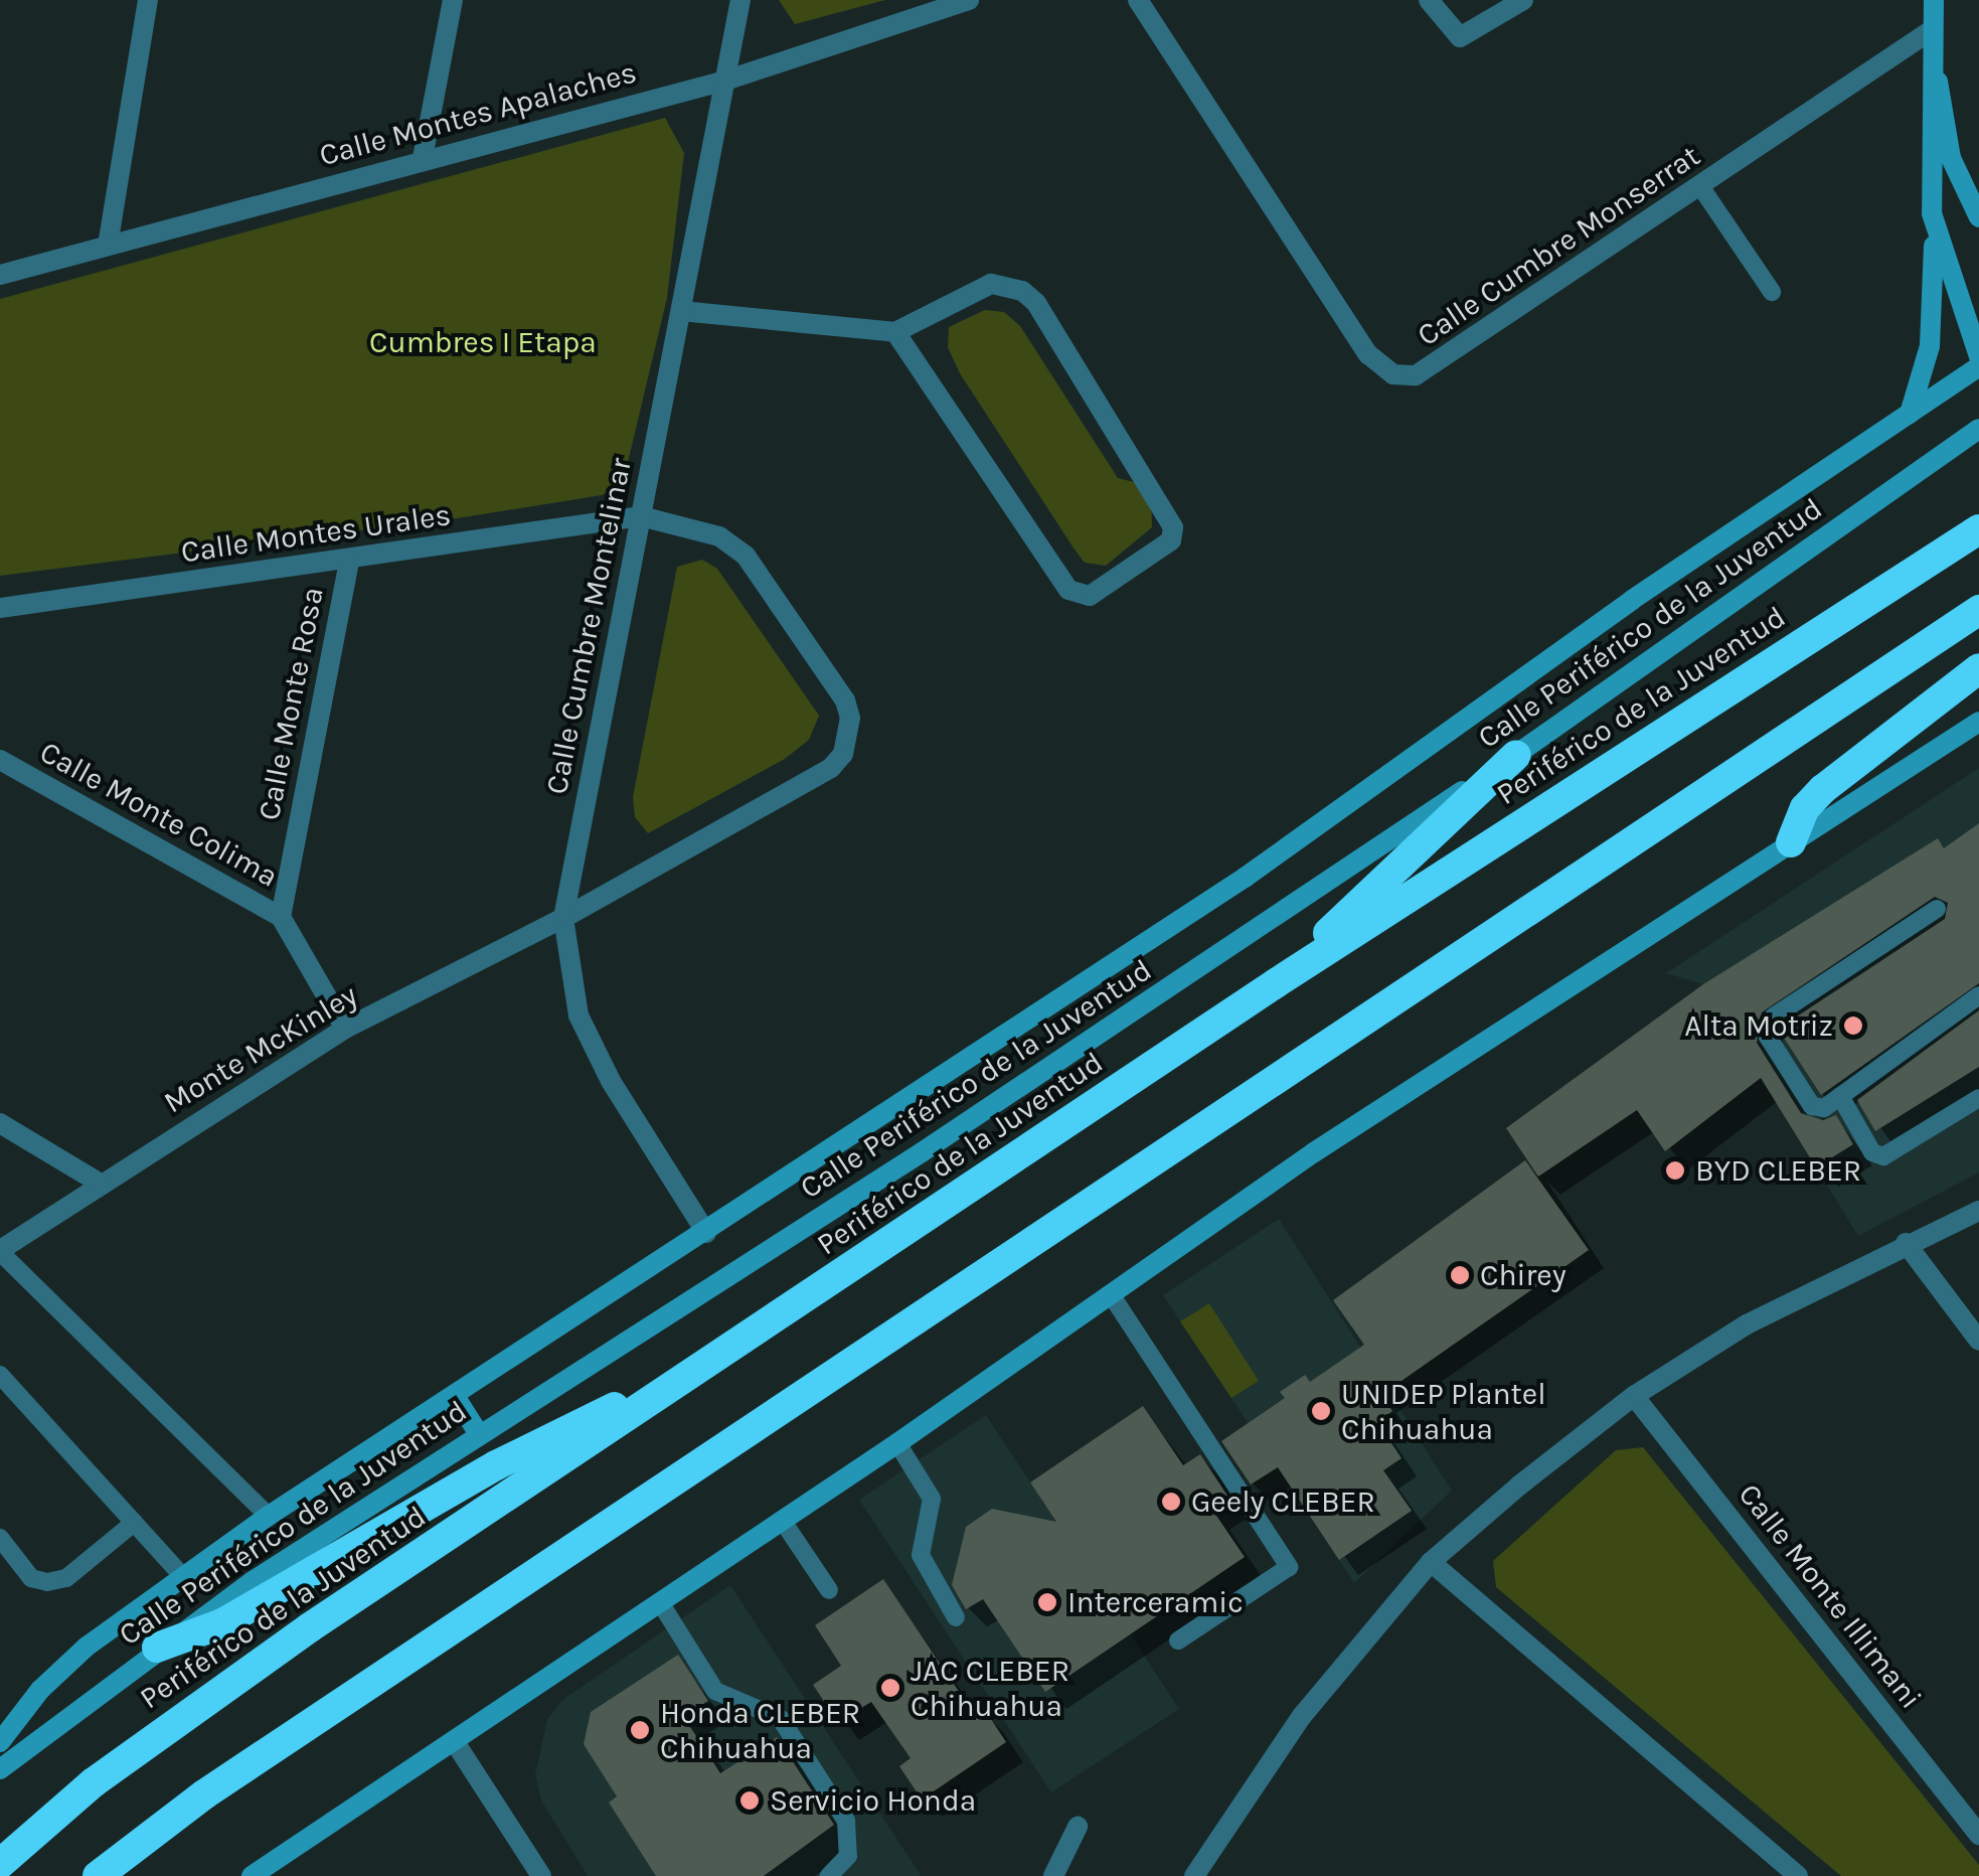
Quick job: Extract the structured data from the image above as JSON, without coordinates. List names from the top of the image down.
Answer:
{
  "streets": {
    "highway": ["Periférico de la Juventud"],
    "main road": ["Calle Periférico de la Juventud"],
    "street": [
      "Calle Montes Apalaches",
      "Calle Cumbre Monserrat",
      "Calle Montes Urales",
      "Calle Cumbre Montelinar",
      "Calle Monte Rosa",
      "Calle Monte Colima",
      "Monte McKinley",
      "Calle Monte Illimani"
    ]
  },
  "crossings": [
    ["Calle Montes Apalaches", "Calle Cumbre Montelinar"],
    ["Calle Montes Urales", "Calle Cumbre Montelinar"],
    ["Calle Montes Urales", "Calle Monte Rosa"],
    ["Calle Montes Urales", "Monte McKinley"],
    ["Calle Cumbre Montelinar", "Monte McKinley"],
    ["Calle Monte Rosa", "Calle Monte Colima"],
    ["Calle Monte Colima", "Monte McKinley"]
  ],
  "parks": ["Cumbres I Etapa"],
  "places": [
    "Alta Motriz",
    "BYD CLEBER",
    "Chirey",
    "UNIDEP Plantel Chihuahua",
    "Geely CLEBER",
    "Interceramic",
    "JAC CLEBER Chihuahua",
    "Honda CLEBER Chihuahua",
    "Servicio Honda"
  ]
}
